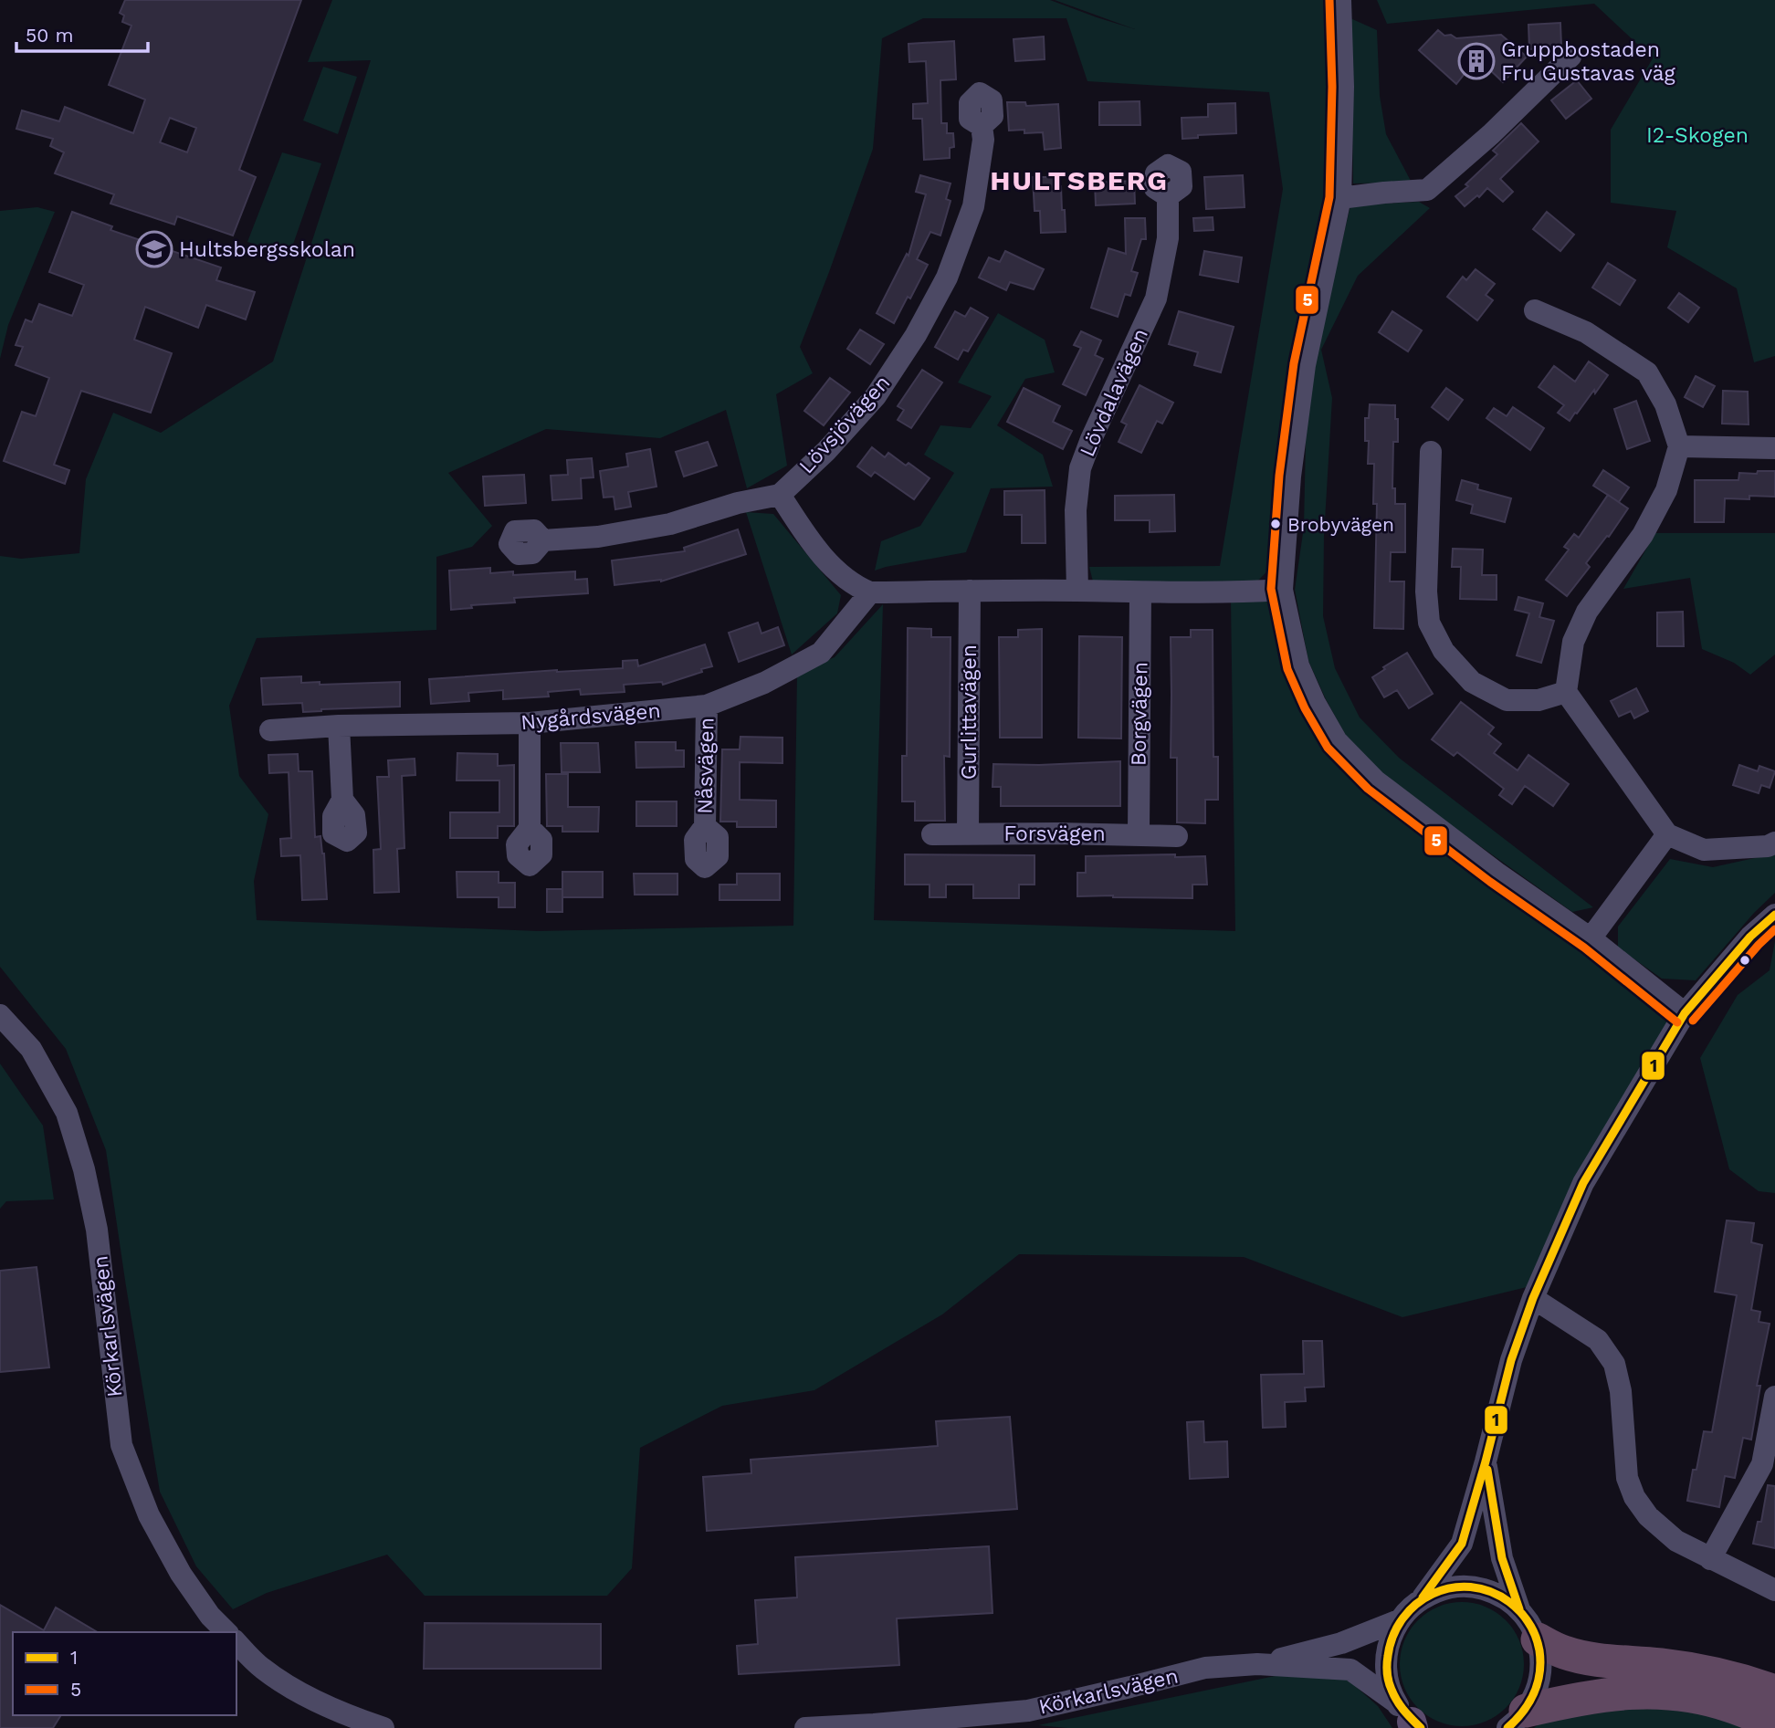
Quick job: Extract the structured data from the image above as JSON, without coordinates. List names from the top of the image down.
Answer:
{
  "streets": {
    "street": [
      "Lövdalavägen",
      "Lövsjövägen",
      "Gurlittavägen",
      "Borgvägen",
      "Nygårdsvägen",
      "Nåsvägen",
      "Forsvägen",
      "Körkarlsvägen"
    ]
  },
  "crossings": [
    ["Gurlittavägen", "Forsvägen"],
    ["Borgvägen", "Forsvägen"],
    ["Nygårdsvägen", "Nåsvägen"]
  ],
  "districts": ["HULTSBERG"],
  "parks": ["I2-Skogen"],
  "places": {
    "building": ["Gruppbostaden Fru Gustavas väg"],
    "school or university": ["Hultsbergsskolan"],
    "other": ["Brobyvägen"]
  },
  "lines": ["transit line 5", "transit line 1"],
  "legend": ["1", "5"],
  "scale_bar": "50 m"
}
